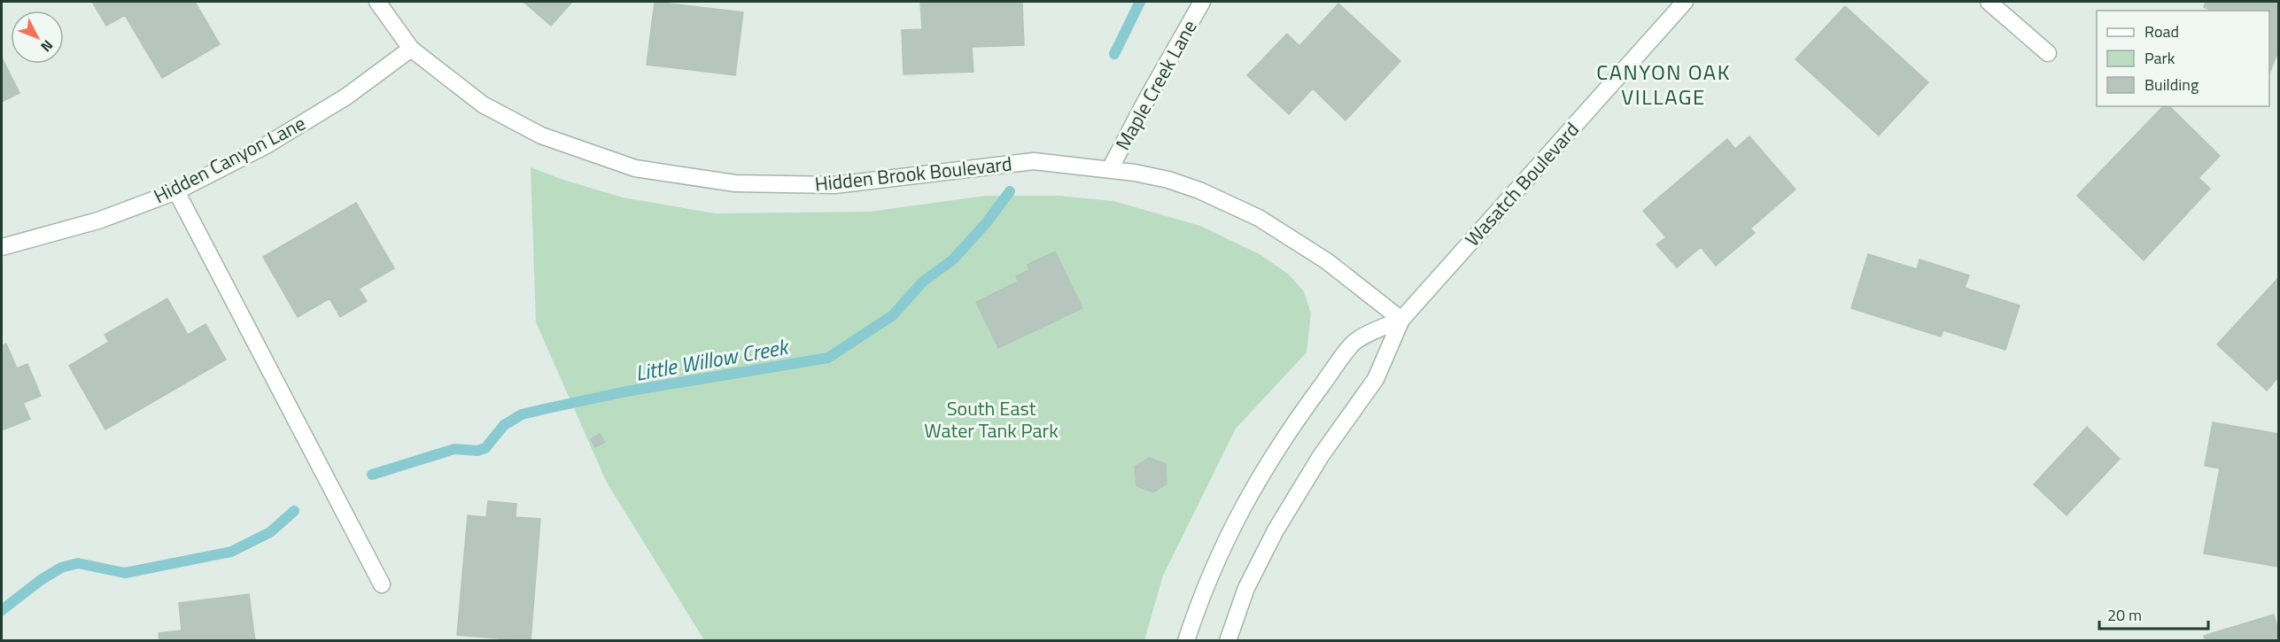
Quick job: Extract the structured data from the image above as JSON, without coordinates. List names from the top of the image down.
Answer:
{
  "streets": {
    "street": [
      "Maple Creek Lane",
      "Hidden Canyon Lane",
      "Hidden Brook Boulevard",
      "Wasatch Boulevard"
    ]
  },
  "crossings": [
    ["Maple Creek Lane", "Hidden Brook Boulevard"],
    ["Hidden Canyon Lane", "Hidden Brook Boulevard"],
    ["Hidden Brook Boulevard", "Wasatch Boulevard"]
  ],
  "districts": ["CANYON OAK VILLAGE"],
  "water": ["Little Willow Creek"],
  "parks": ["South East Water Tank Park"],
  "legend": ["Road", "Park", "Building"],
  "scale_bar": "20 m",
  "north": "bottom right"
}
